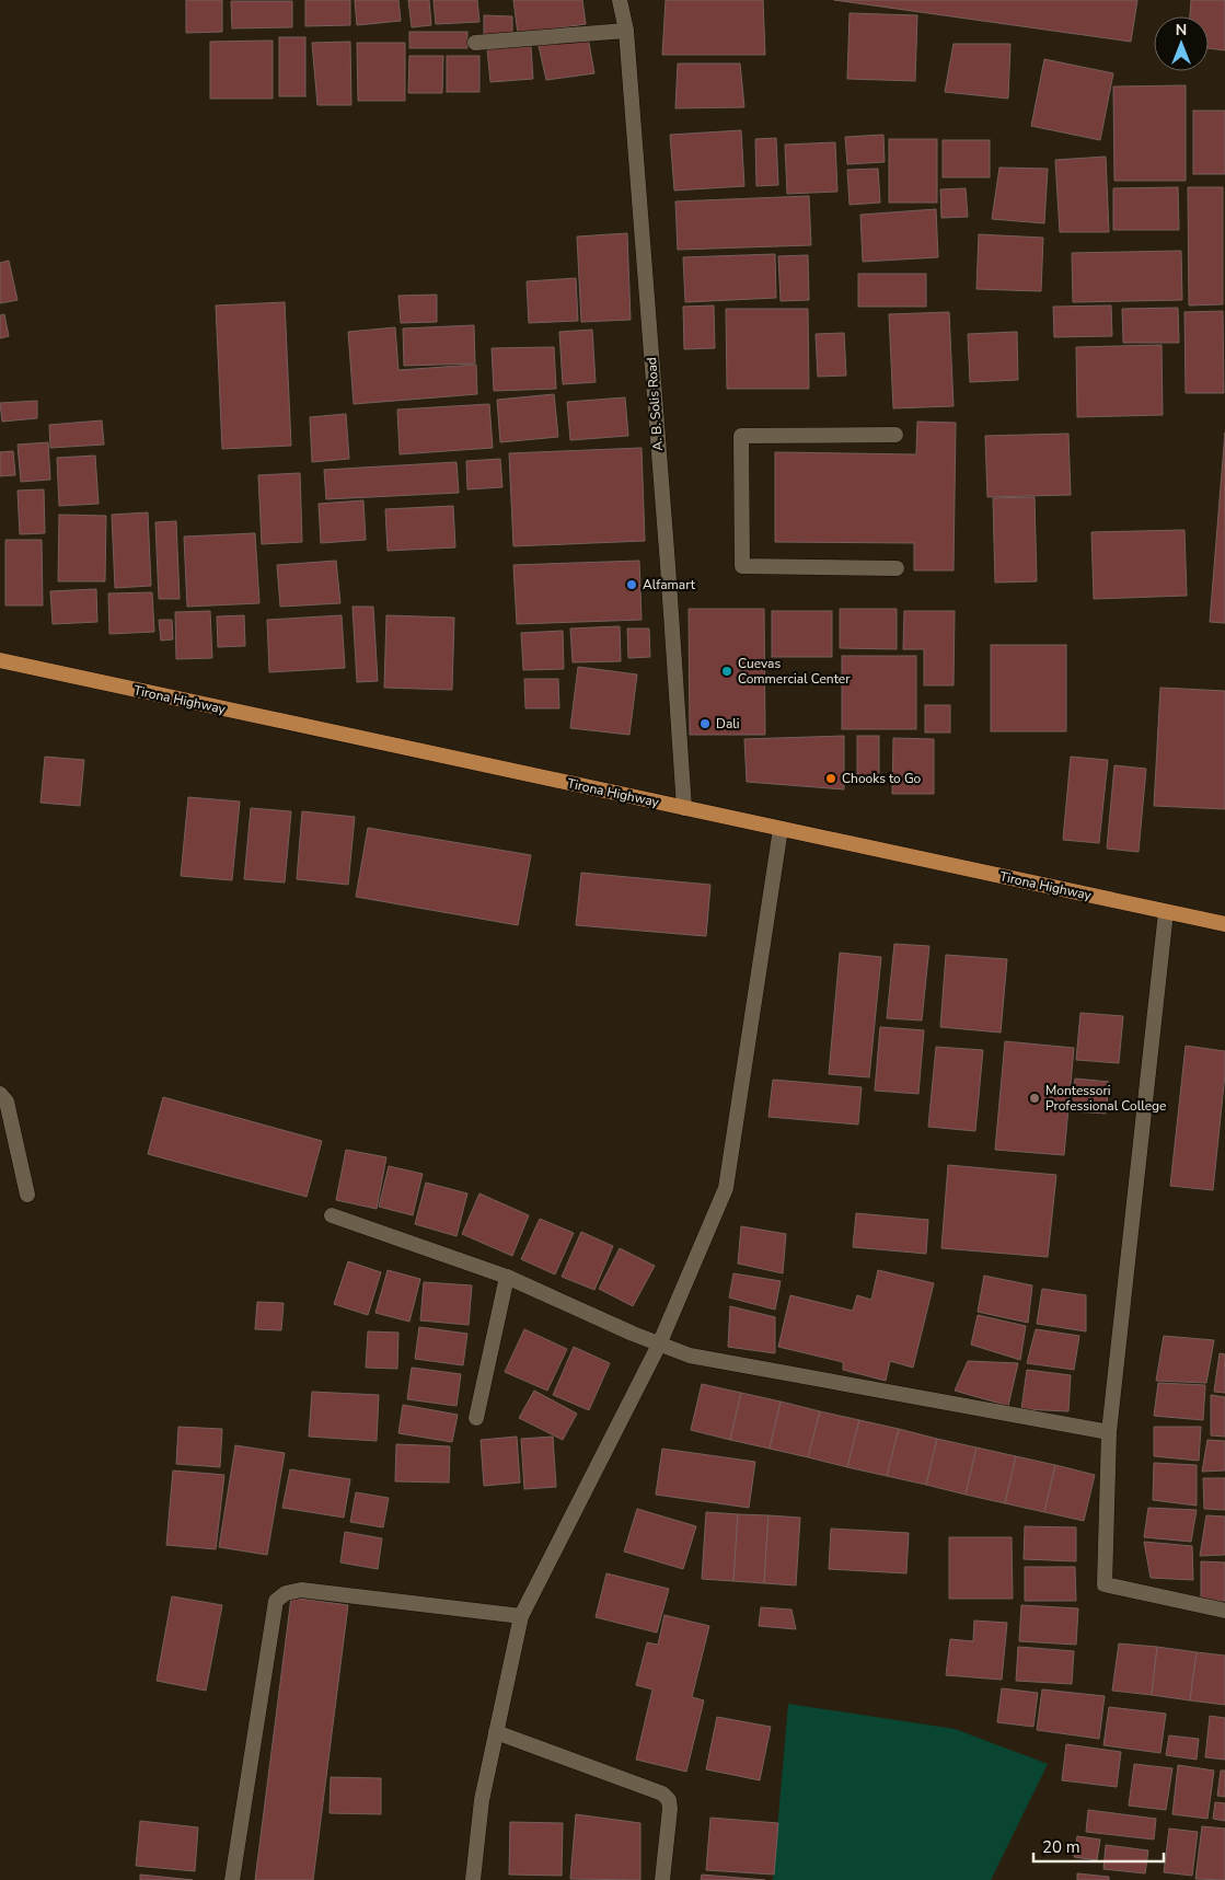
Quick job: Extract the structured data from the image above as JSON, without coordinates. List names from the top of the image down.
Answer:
{
  "streets": {
    "main road": ["Tirona Highway"],
    "street": ["A. B. Solis Road"]
  },
  "crossings": [
    ["A. B. Solis Road", "Tirona Highway"]
  ],
  "places": [
    "Alfamart",
    "Cuevas Commercial Center",
    "Dali",
    "Chooks to Go",
    "Montessori Professional College"
  ],
  "scale_bar": "20 m",
  "north": "top"
}
